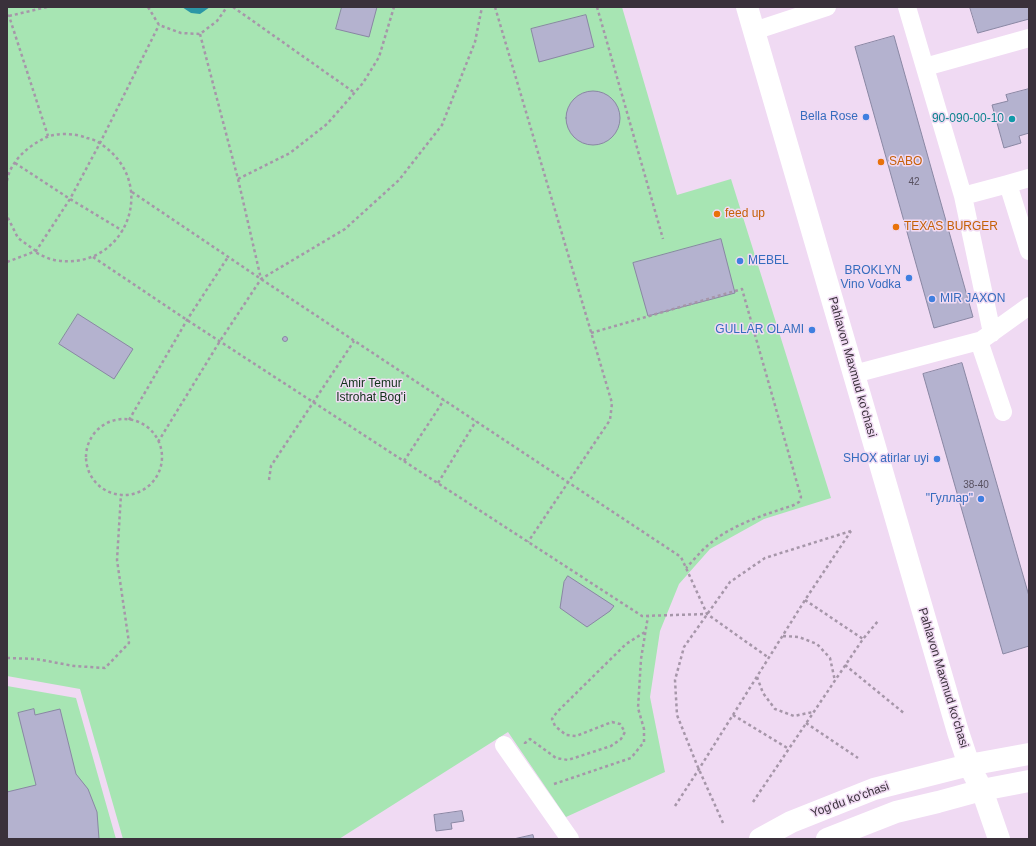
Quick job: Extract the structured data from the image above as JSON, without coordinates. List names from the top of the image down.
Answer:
{
  "streets": {
    "main road": ["Pahlavon Maxmud ko'chasi", "Yog'du ko'chasi"]
  },
  "crossings": [
    ["Pahlavon Maxmud ko'chasi", "Yog'du ko'chasi"]
  ],
  "parks": ["Amir Temur Istrohat Bog'i"],
  "places": [
    "Bella Rose",
    "90-090-00-10",
    "SABO",
    "feed up",
    "TEXAS BURGER",
    "MEBEL",
    "BROKLYN Vino Vodka",
    "MIR JAXON",
    "GULLAR OLAMI",
    "SHOX atirlar uyi",
    "\"Гуллар\""
  ],
  "house_numbers": ["42", "38-40"]
}
